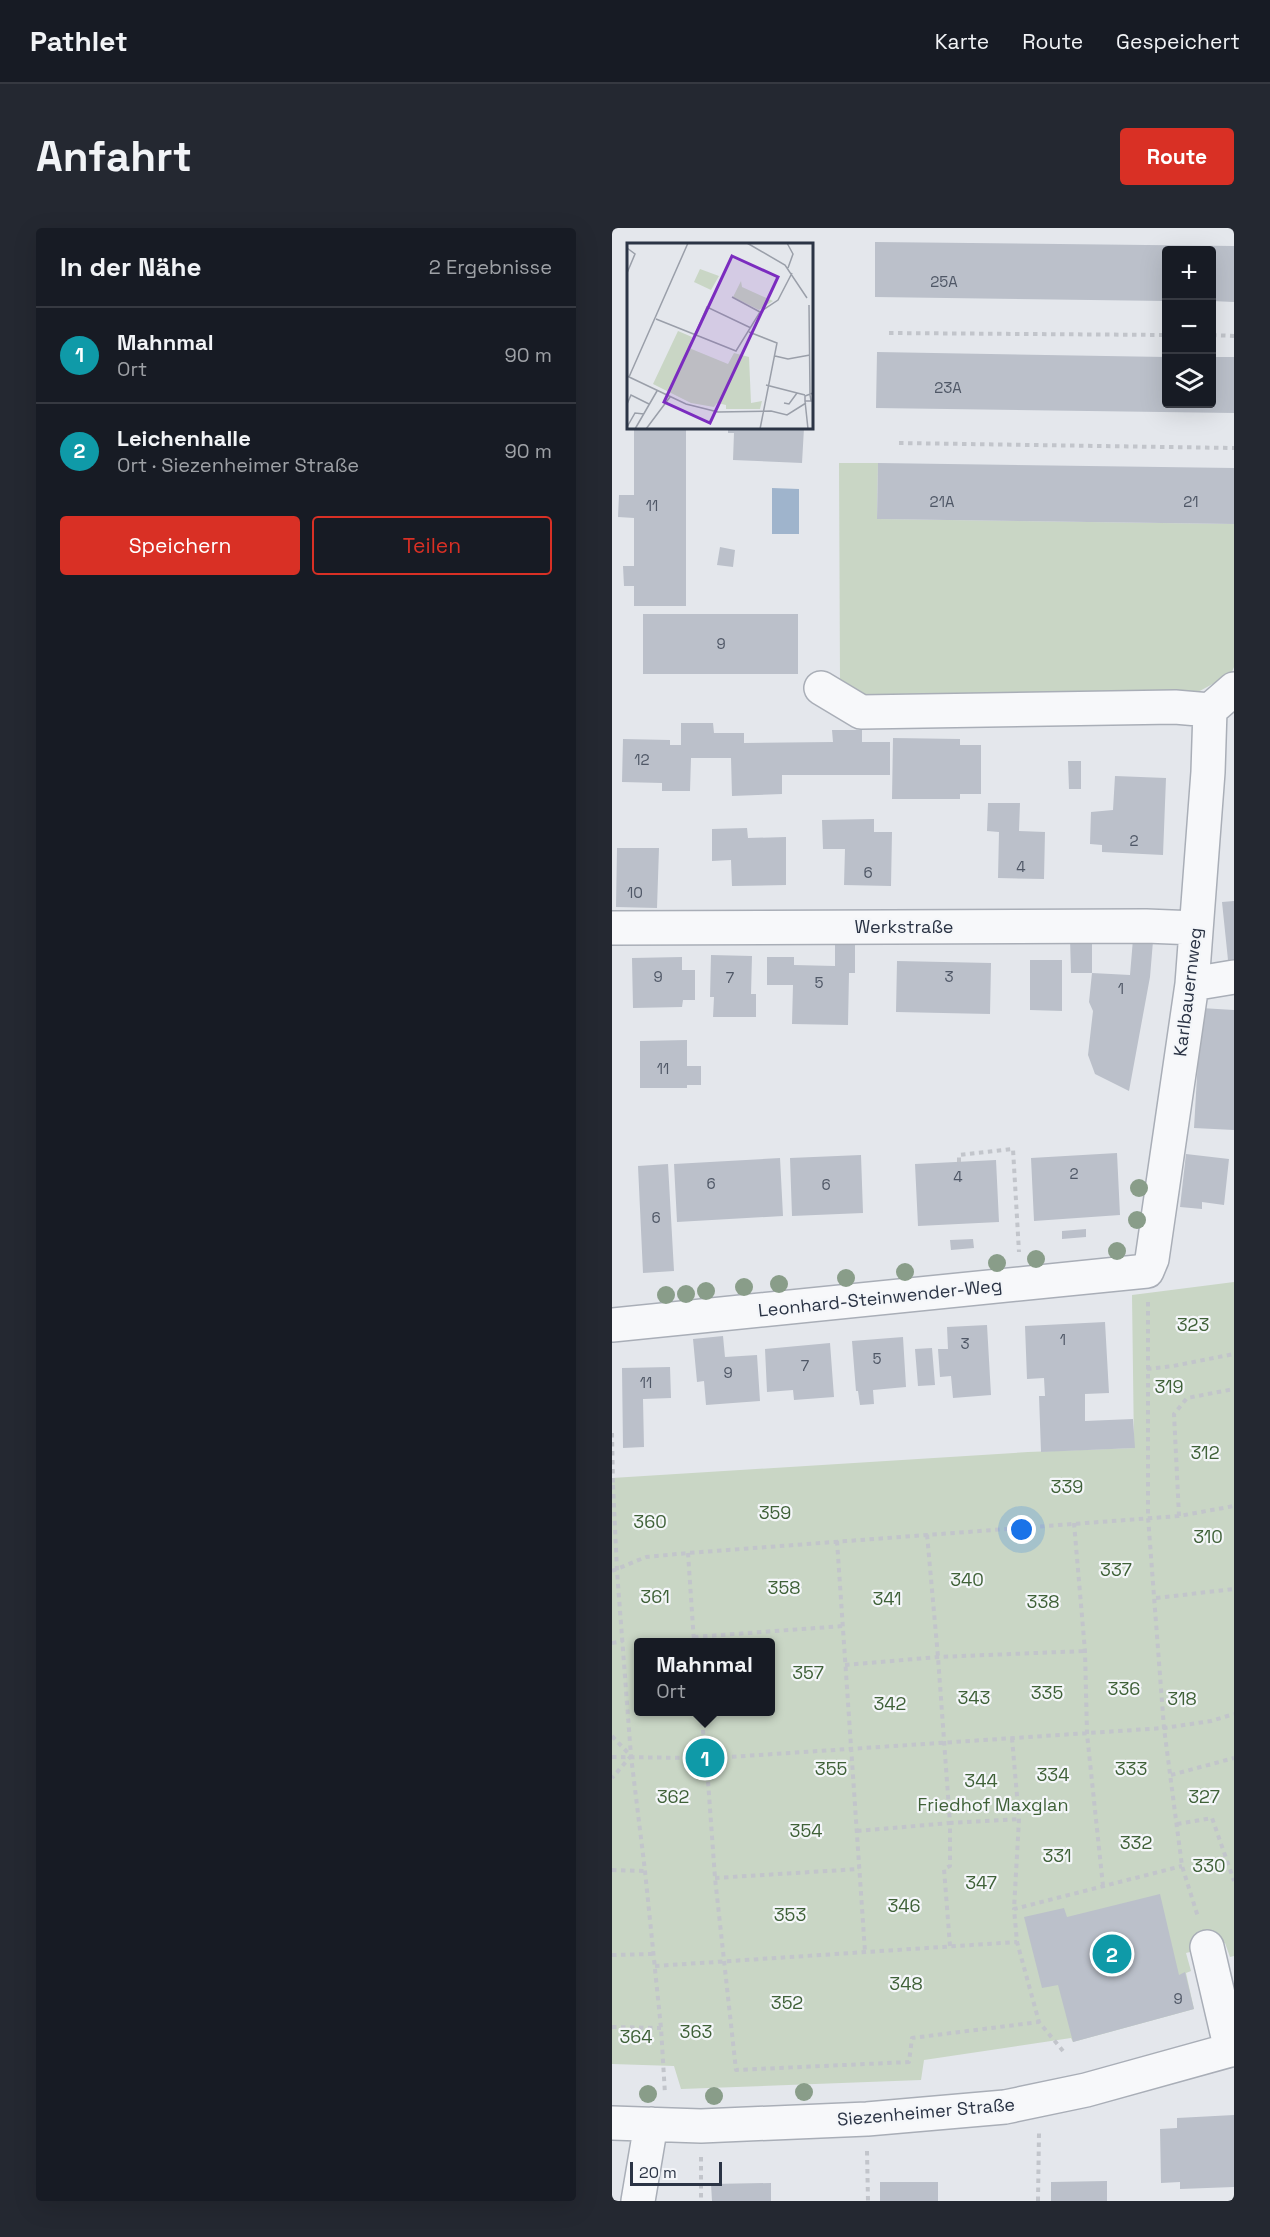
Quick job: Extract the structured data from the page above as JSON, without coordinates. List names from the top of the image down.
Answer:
{
  "streets": {
    "street": [
      "Werkstraße",
      "Karlbauernweg",
      "Leonhard-Steinwender-Weg",
      "Siezenheimer Straße"
    ]
  },
  "crossings": [
    ["Werkstraße", "Karlbauernweg"],
    ["Karlbauernweg", "Leonhard-Steinwender-Weg"]
  ],
  "parks": [
    "323",
    "319",
    "312",
    "339",
    "359",
    "360",
    "310",
    "337",
    "340",
    "358",
    "361",
    "341",
    "338",
    "357",
    "336",
    "335",
    "343",
    "318",
    "342",
    "355",
    "333",
    "334",
    "344",
    "362",
    "327",
    "Friedhof Maxglan",
    "354",
    "332",
    "331",
    "330",
    "347",
    "346",
    "353",
    "348",
    "352",
    "363",
    "364"
  ],
  "house_numbers": [
    "25A",
    "23A",
    "21A",
    "21",
    "11",
    "9",
    "12",
    "2",
    "4",
    "6",
    "10",
    "9",
    "3",
    "7",
    "5",
    "1",
    "11",
    "2",
    "4",
    "6",
    "6",
    "6",
    "1",
    "3",
    "5",
    "7",
    "9",
    "11",
    "9"
  ],
  "scale_bar": "20 m",
  "page": {
    "header": "Pathlet",
    "nav": ["Karte", "Route", "Gespeichert"],
    "buttons": [
      "Route",
      ["Speichern", "Teilen"]
    ],
    "title": "Anfahrt",
    "heading": ["In der Nähe", "2 Ergebnisse"],
    "map_buttons": ["+", "−"],
    "list": [
      {
        "mark": "1",
        "name": "Mahnmal",
        "note": "Ort",
        "value": "90 m"
      },
      {
        "mark": "2",
        "name": "Leichenhalle",
        "note": "Ort · Siezenheimer Straße",
        "value": "90 m"
      }
    ],
    "popup": ["Mahnmal", "Ort"],
    "pins": ["1", "2"],
    "scale": "20 m"
  }
}
